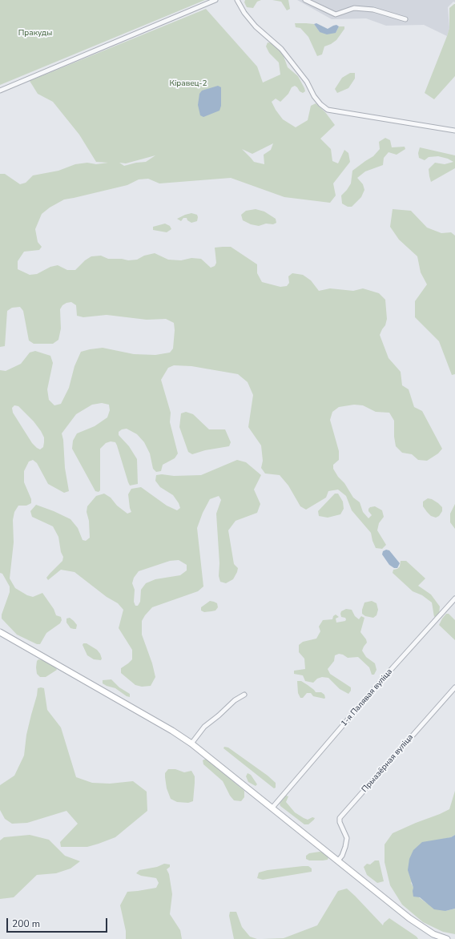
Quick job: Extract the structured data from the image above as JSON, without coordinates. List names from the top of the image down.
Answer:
{
  "streets": {
    "street": ["1-я Палявая вуліца", "Прыазёрная вуліца"]
  },
  "parks": ["Пракуды", "Кіравец-2"],
  "scale_bar": "200 m"
}
